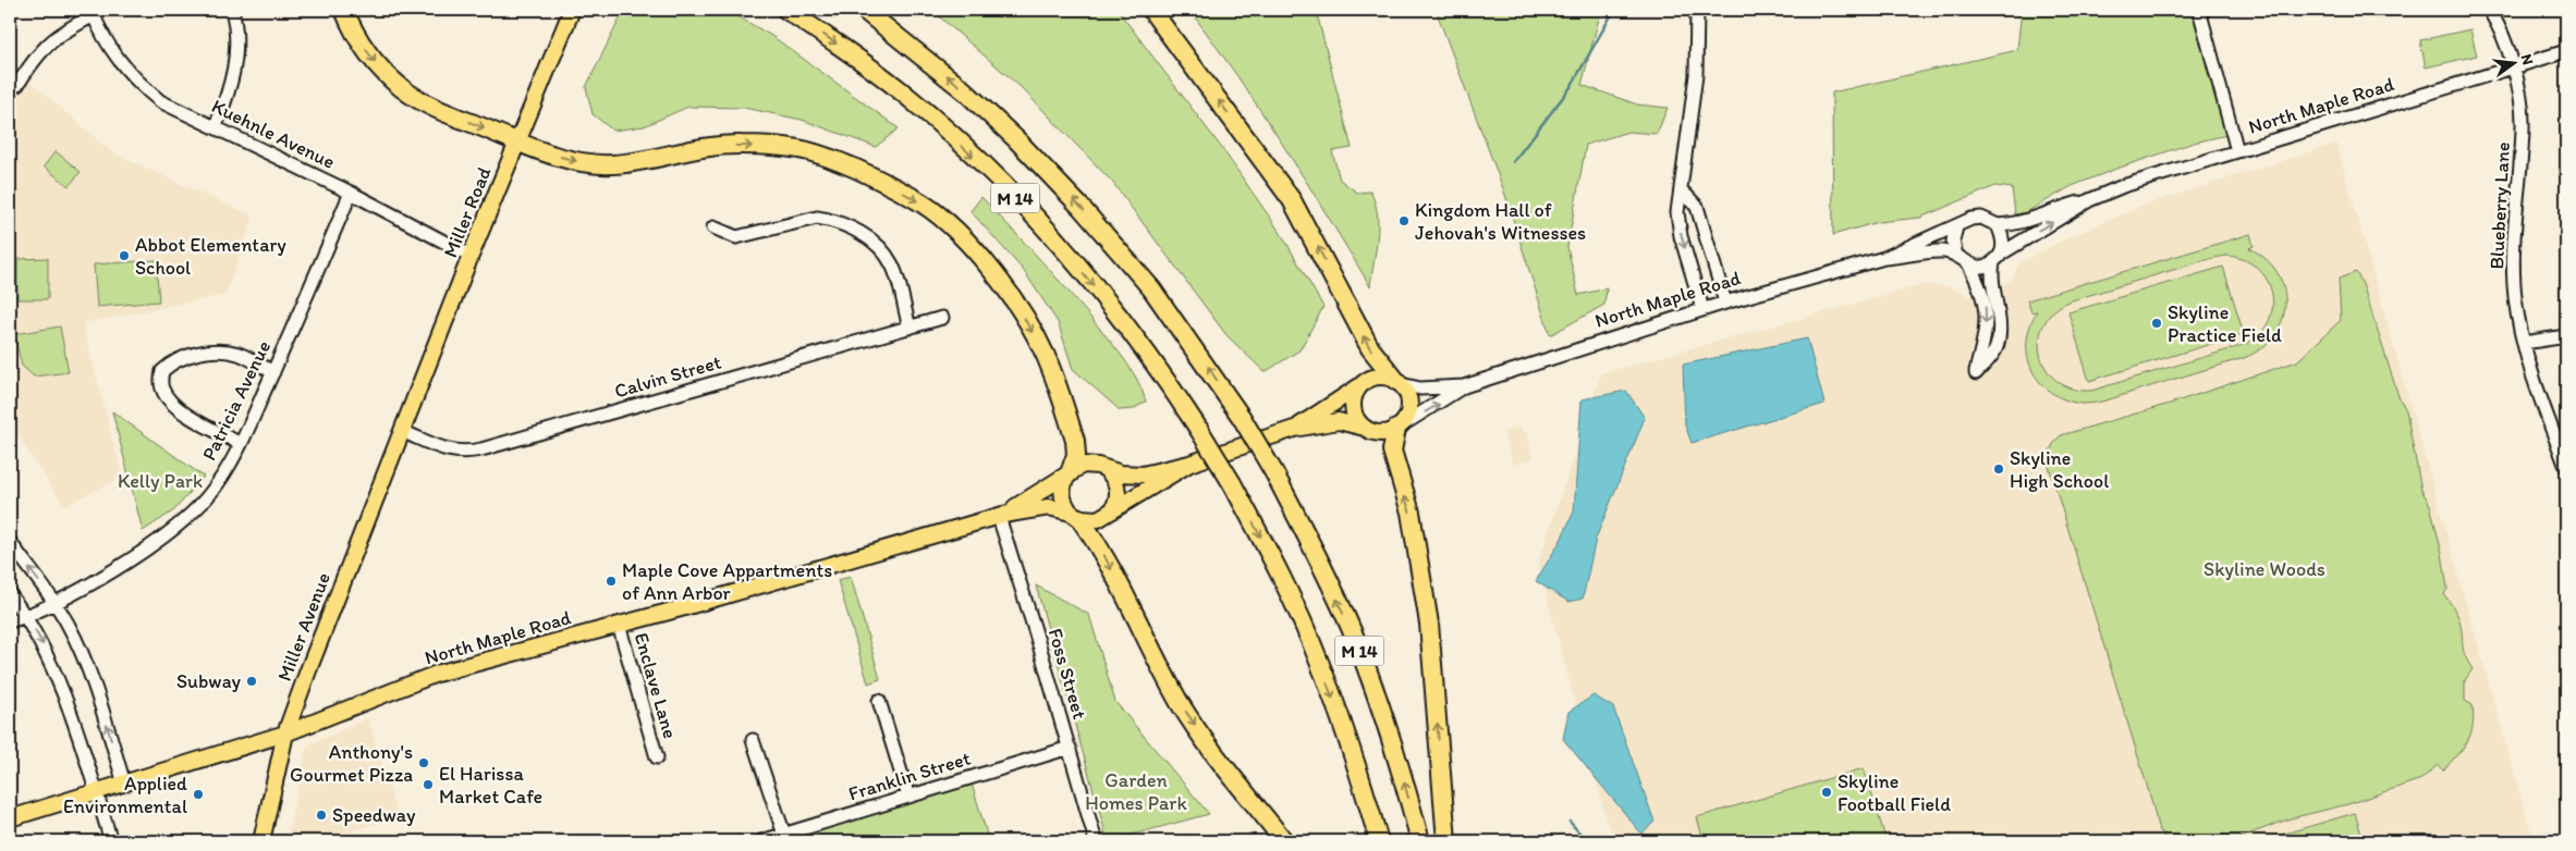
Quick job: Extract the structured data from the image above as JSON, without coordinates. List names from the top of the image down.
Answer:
{
  "streets": {
    "highway": ["M 14"],
    "main road": ["North Maple Road", "Miller Road", "Miller Avenue"],
    "street": [
      "Kuehnle Avenue",
      "Blueberry Lane",
      "Calvin Street",
      "Patricia Avenue",
      "Foss Street",
      "Enclave Lane",
      "Franklin Street"
    ]
  },
  "crossings": [
    ["North Maple Road", "Blueberry Lane"],
    ["North Maple Road", "Miller Avenue"],
    ["North Maple Road", "Foss Street"],
    ["North Maple Road", "Enclave Lane"],
    ["Kuehnle Avenue", "Miller Road"],
    ["Kuehnle Avenue", "Patricia Avenue"],
    ["Miller Road", "Calvin Street"],
    ["Miller Road", "Miller Avenue"],
    ["Calvin Street", "Miller Avenue"],
    ["Foss Street", "Franklin Street"]
  ],
  "parks": ["Kelly Park", "Skyline Woods", "Garden Homes Park"],
  "places": [
    "Kingdom Hall of Jehovah's Witnesses",
    "Abbot Elementary School",
    "Skyline Practice Field",
    "Skyline High School",
    "Maple Cove Appartments of Ann Arbor",
    "Subway",
    "Anthony's Gourmet Pizza",
    "El Harissa Market Cafe",
    "Skyline Football Field",
    "Applied Environmental",
    "Speedway"
  ],
  "north": "right"
}
